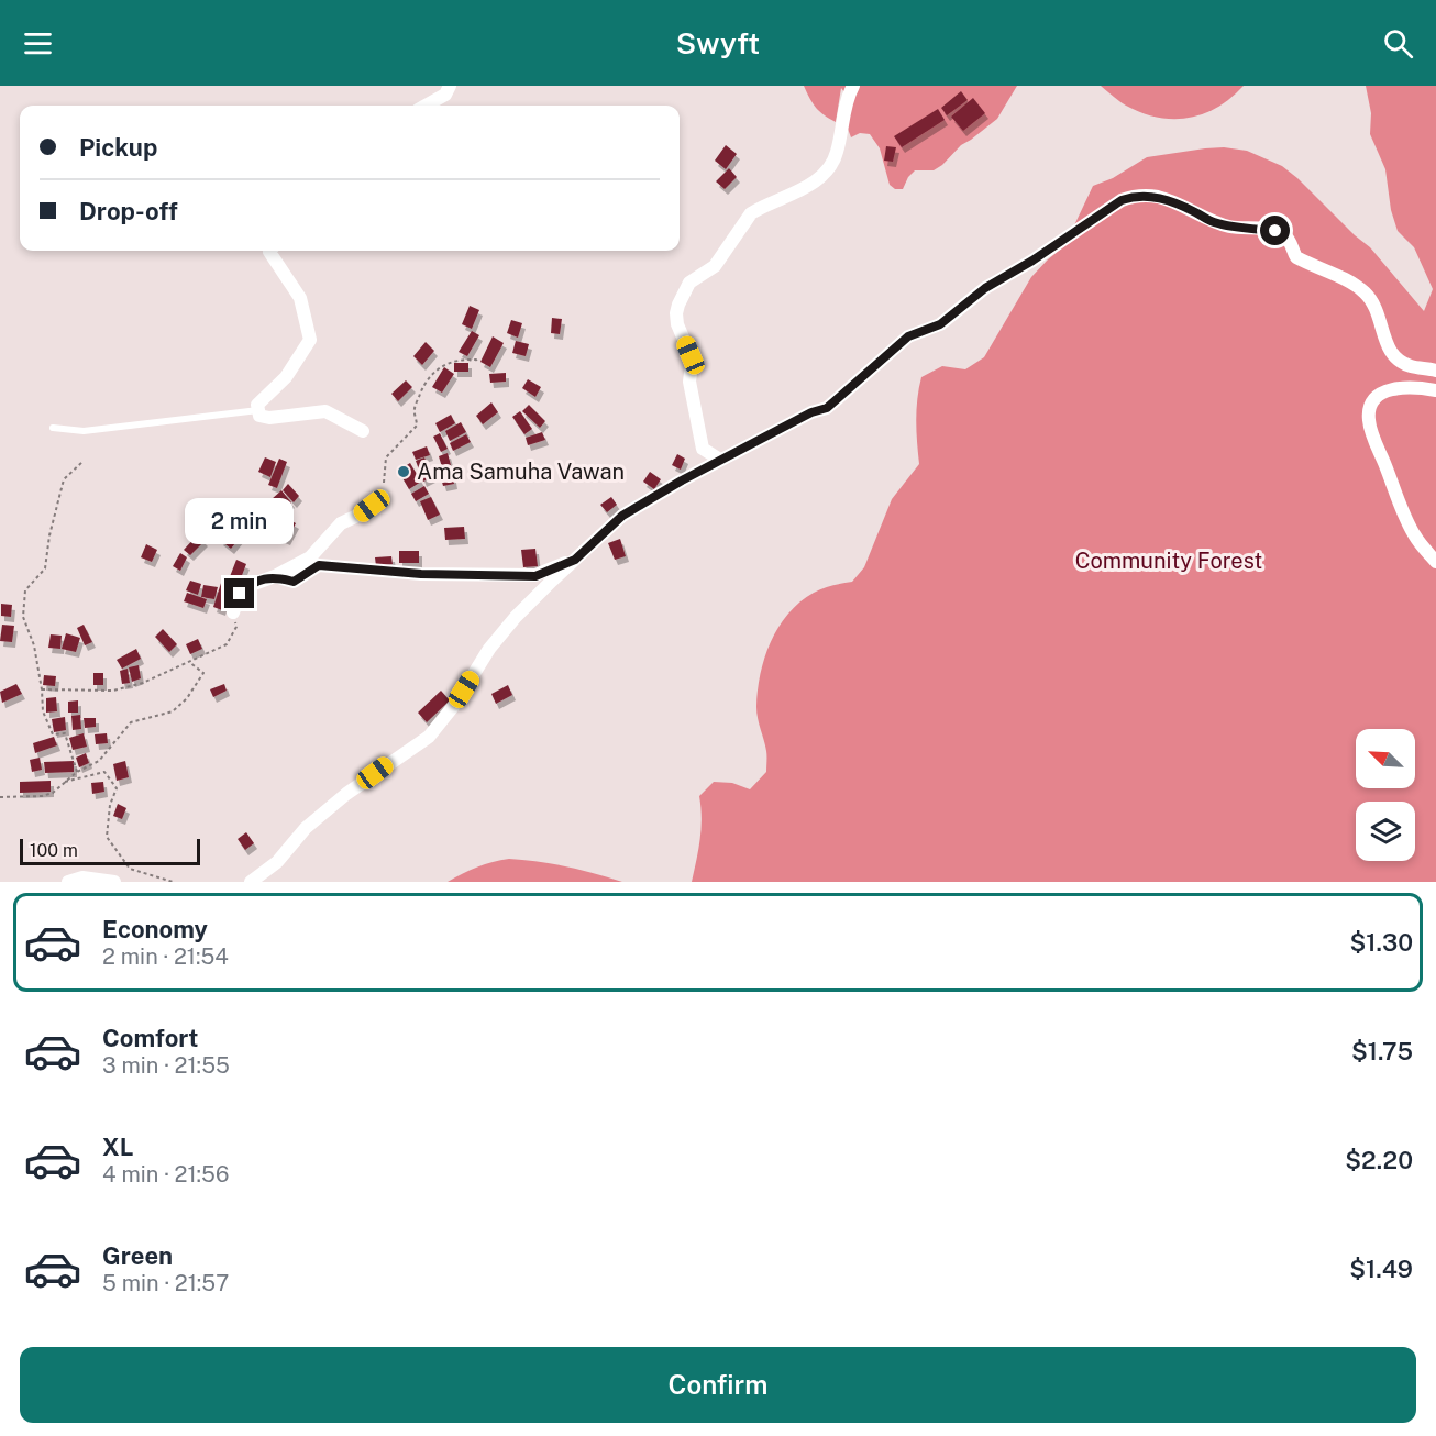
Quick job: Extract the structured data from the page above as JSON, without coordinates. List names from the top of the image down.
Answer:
{
  "parks": ["Community Forest"],
  "places": ["Ama Samuha Vawan"],
  "scale_bar": "100 m",
  "north": "top left",
  "page": {
    "header": "Swyft",
    "banner": ["Pickup", "Drop-off"],
    "bubble": "2 min",
    "scale": "100 m",
    "list": [
      {
        "name": "Economy",
        "note": "2 min · 21:54",
        "value": "$1.30"
      },
      {
        "name": "Comfort",
        "note": "3 min · 21:55",
        "value": "$1.75"
      },
      {
        "name": "XL",
        "note": "4 min · 21:56",
        "value": "$2.20"
      },
      {
        "name": "Green",
        "note": "5 min · 21:57",
        "value": "$1.49"
      }
    ],
    "buttons": "Confirm"
  }
}
